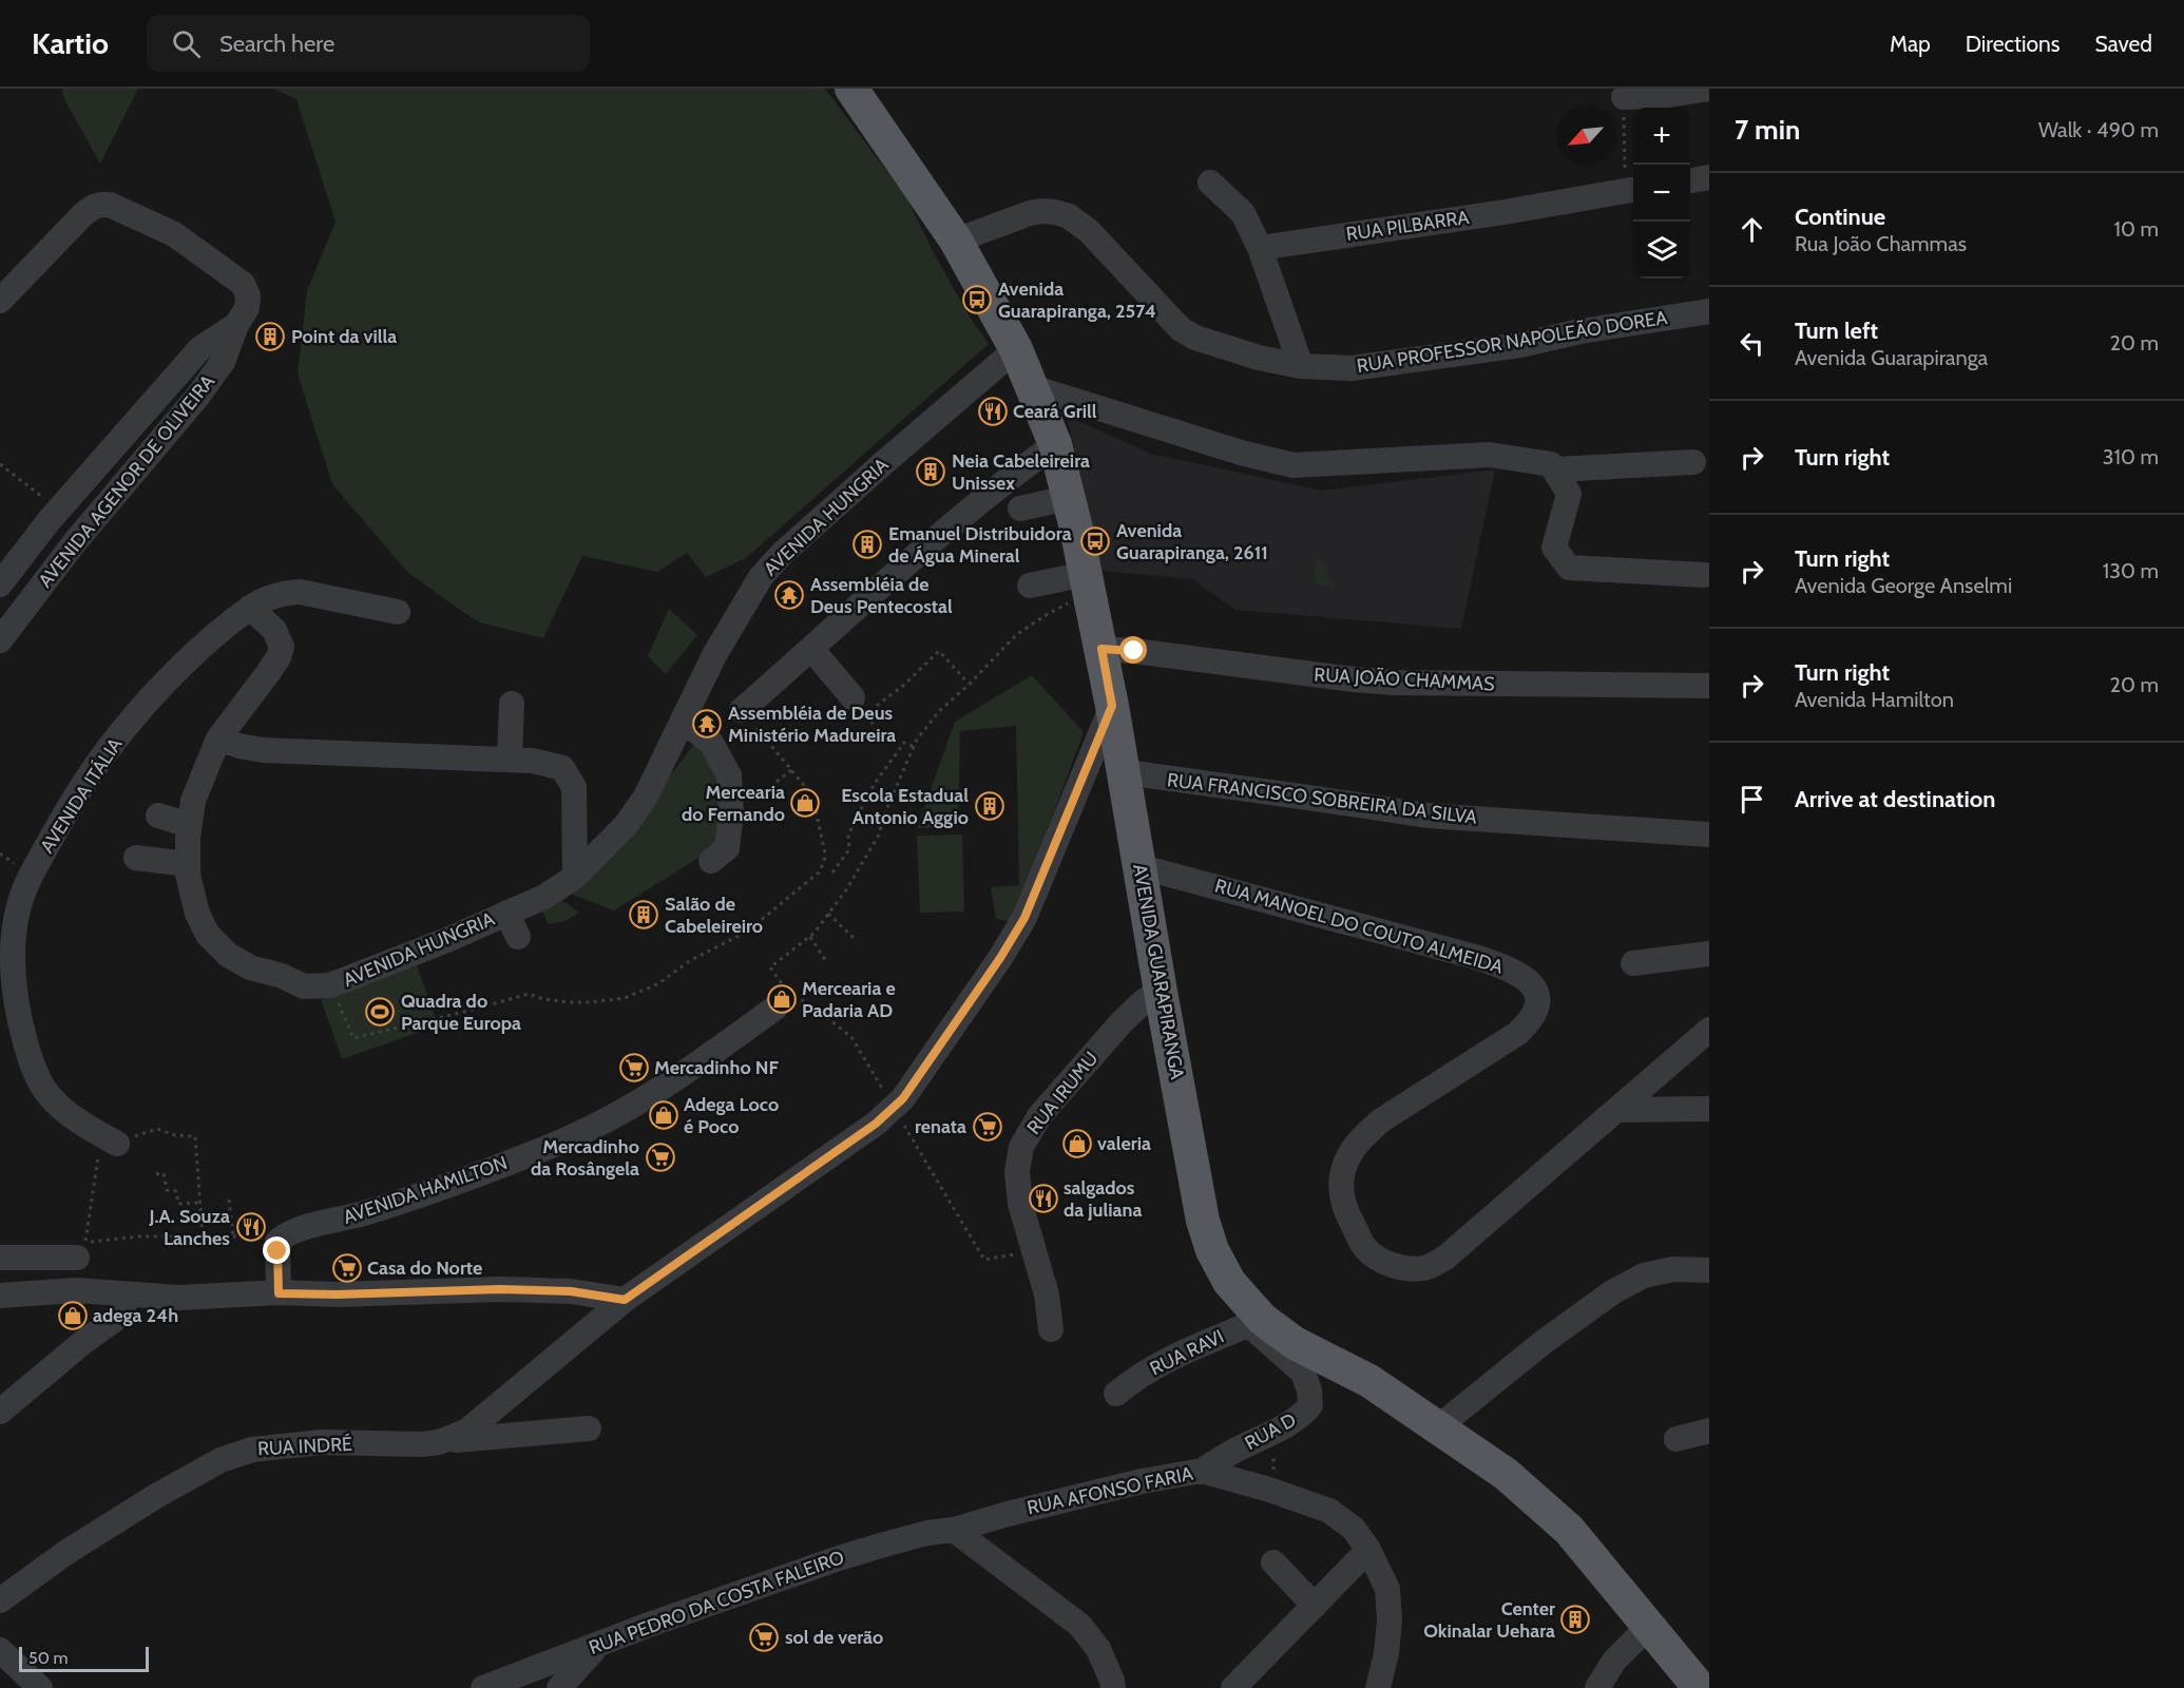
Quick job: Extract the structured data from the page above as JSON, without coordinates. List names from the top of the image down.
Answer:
{
  "streets": {
    "main road": ["AVENIDA GUARAPIRANGA"],
    "street": [
      "RUA PILBARRA",
      "RUA PROFESSOR NAPOLEÃO DOREA",
      "AVENIDA AGENOR DE OLIVEIRA",
      "AVENIDA HUNGRIA",
      "RUA JOÃO CHAMMAS",
      "AVENIDA ITÁLIA",
      "RUA FRANCISCO SOBREIRA DA SILVA",
      "RUA MANOEL DO COUTO ALMEIDA",
      "RUA IRUMU",
      "AVENIDA HAMILTON",
      "RUA RAVI",
      "RUA D",
      "RUA INDRÉ",
      "RUA AFONSO FARIA",
      "RUA PEDRO DA COSTA FALEIRO"
    ]
  },
  "crossings": [
    ["RUA PROFESSOR NAPOLEÃO DOREA", "AVENIDA GUARAPIRANGA"],
    ["AVENIDA HUNGRIA", "AVENIDA ITÁLIA"],
    ["AVENIDA HUNGRIA", "AVENIDA GUARAPIRANGA"],
    ["RUA JOÃO CHAMMAS", "AVENIDA GUARAPIRANGA"],
    ["RUA FRANCISCO SOBREIRA DA SILVA", "AVENIDA GUARAPIRANGA"],
    ["RUA MANOEL DO COUTO ALMEIDA", "AVENIDA GUARAPIRANGA"],
    ["AVENIDA GUARAPIRANGA", "RUA IRUMU"],
    ["AVENIDA GUARAPIRANGA", "RUA RAVI"],
    ["AVENIDA GUARAPIRANGA", "RUA D"],
    ["RUA RAVI", "RUA D"],
    ["RUA D", "RUA AFONSO FARIA"],
    ["RUA AFONSO FARIA", "RUA PEDRO DA COSTA FALEIRO"]
  ],
  "places": {
    "bus stop": ["Avenida Guarapiranga, 2574", "Avenida Guarapiranga, 2611"],
    "building": [
      "Point da villa",
      "Neia Cabeleireira Unissex",
      "Emanuel Distribuidora de Água Mineral",
      "Escola Estadual Antonio Aggio",
      "Salão de Cabeleireiro",
      "Center Okinalar Uehara"
    ],
    "restaurant": ["Ceará Grill", "salgados da juliana", "J.A. Souza Lanches"],
    "temple": ["Assembléia de Deus Pentecostal", "Assembléia de Deus Ministério Madureira"],
    "shop": [
      "Mercearia do Fernando",
      "Mercearia e Padaria AD",
      "Adega Loco é Poco",
      "valeria",
      "adega 24h"
    ],
    "sports": ["Quadra do Parque Europa"],
    "supermarket": [
      "Mercadinho NF",
      "renata",
      "Mercadinho da Rosângela",
      "Casa do Norte",
      "sol de verão"
    ]
  },
  "scale_bar": "50 m",
  "north": "bottom left",
  "page": {
    "header": "Kartio",
    "search": "Search here",
    "nav": ["Map", "Directions", "Saved"],
    "heading": ["7 min", "Walk · 490 m"],
    "map_buttons": ["+", "−"],
    "list": [
      ["Continue", "Rua João Chammas", "10 m"],
      ["Turn left", "Avenida Guarapiranga", "20 m"],
      ["Turn right", "310 m"],
      ["Turn right", "Avenida George Anselmi", "130 m"],
      ["Turn right", "Avenida Hamilton", "20 m"],
      "Arrive at destination"
    ],
    "scale": "50 m"
  }
}
